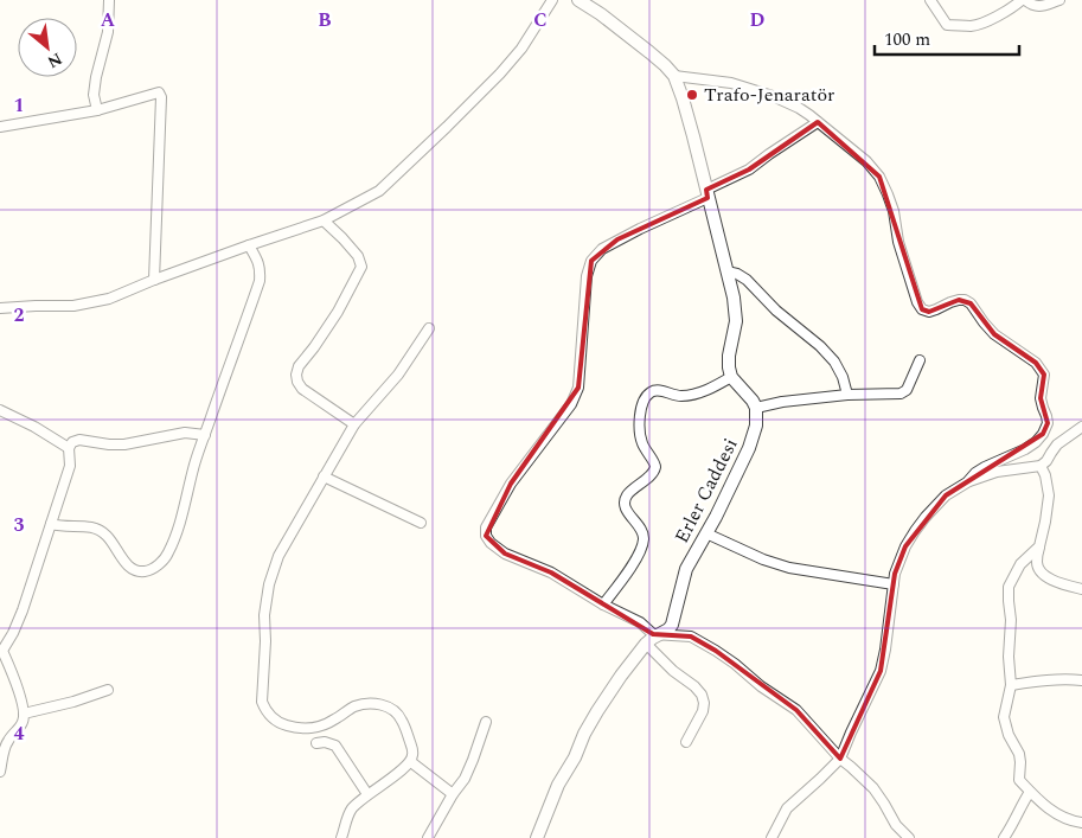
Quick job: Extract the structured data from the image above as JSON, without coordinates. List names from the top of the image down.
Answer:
{
  "streets": {
    "street": ["Erler Caddesi"]
  },
  "places": ["Trafo-Jenaratör"],
  "scale_bar": "100 m",
  "north": "bottom right",
  "grid": {
    "columns": [
      "A",
      "B",
      "C",
      "D"
    ],
    "rows": [
      "1",
      "2",
      "3",
      "4"
    ]
  }
}
